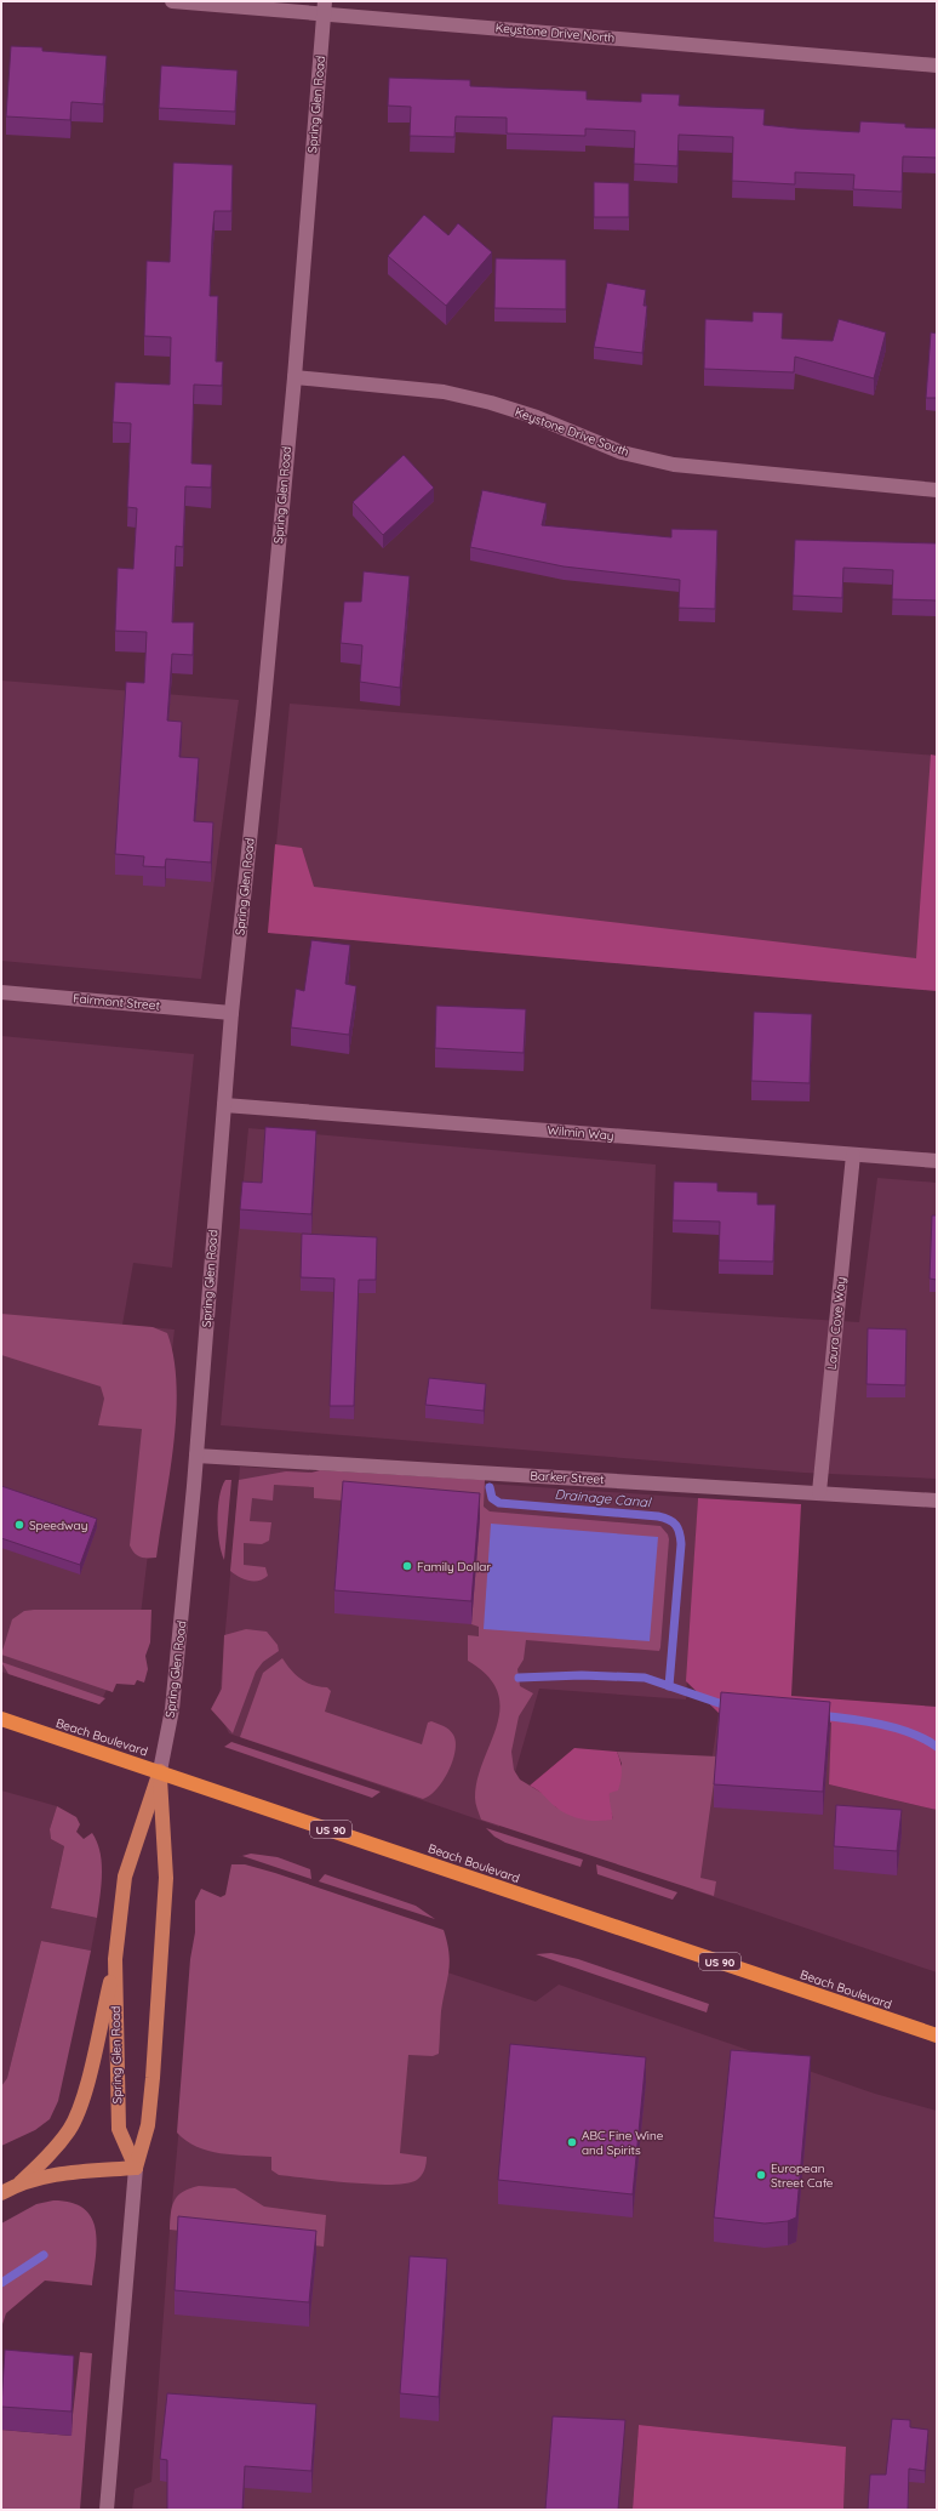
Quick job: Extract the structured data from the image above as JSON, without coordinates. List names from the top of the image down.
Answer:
{
  "streets": {
    "highway": ["Beach Boulevard", "US 90"],
    "main road": ["Spring Glen Road"],
    "street": [
      "Keystone Drive North",
      "Keystone Drive South",
      "Fairmont Street",
      "Wilmin Way",
      "Laura Cove Way",
      "Barker Street"
    ]
  },
  "crossings": [
    ["Keystone Drive North", "Spring Glen Road"],
    ["Spring Glen Road", "Keystone Drive South"],
    ["Spring Glen Road", "Fairmont Street"],
    ["Spring Glen Road", "Wilmin Way"],
    ["Spring Glen Road", "Barker Street"],
    ["Spring Glen Road", "Beach Boulevard"],
    ["Wilmin Way", "Laura Cove Way"],
    ["Laura Cove Way", "Barker Street"]
  ],
  "water": ["Drainage Canal"],
  "places": [
    "Speedway",
    "Family Dollar",
    "ABC Fine Wine and Spirits",
    "European Street Cafe"
  ]
}
